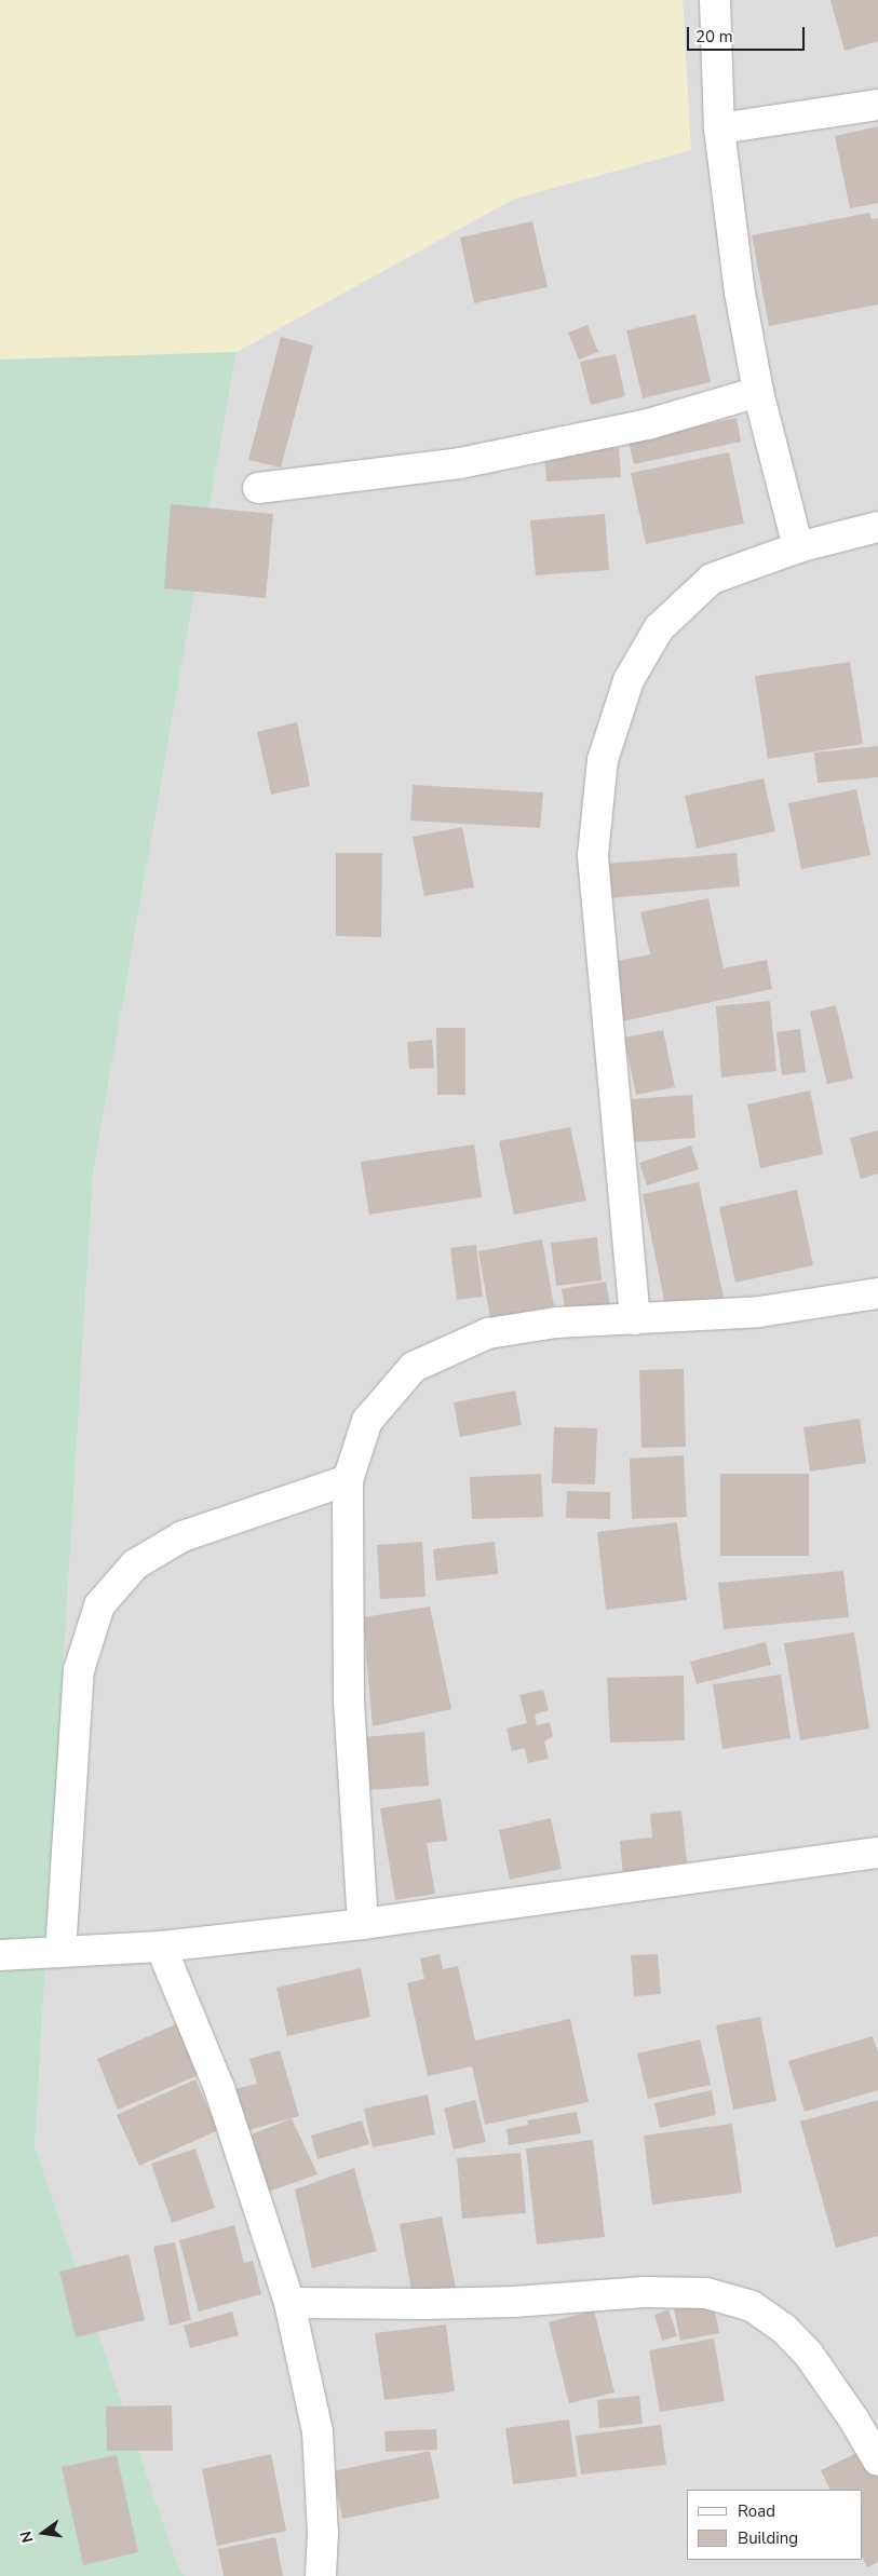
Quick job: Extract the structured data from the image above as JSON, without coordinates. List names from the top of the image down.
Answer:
{
  "legend": ["Road", "Building"],
  "scale_bar": "20 m",
  "north": "left"
}
